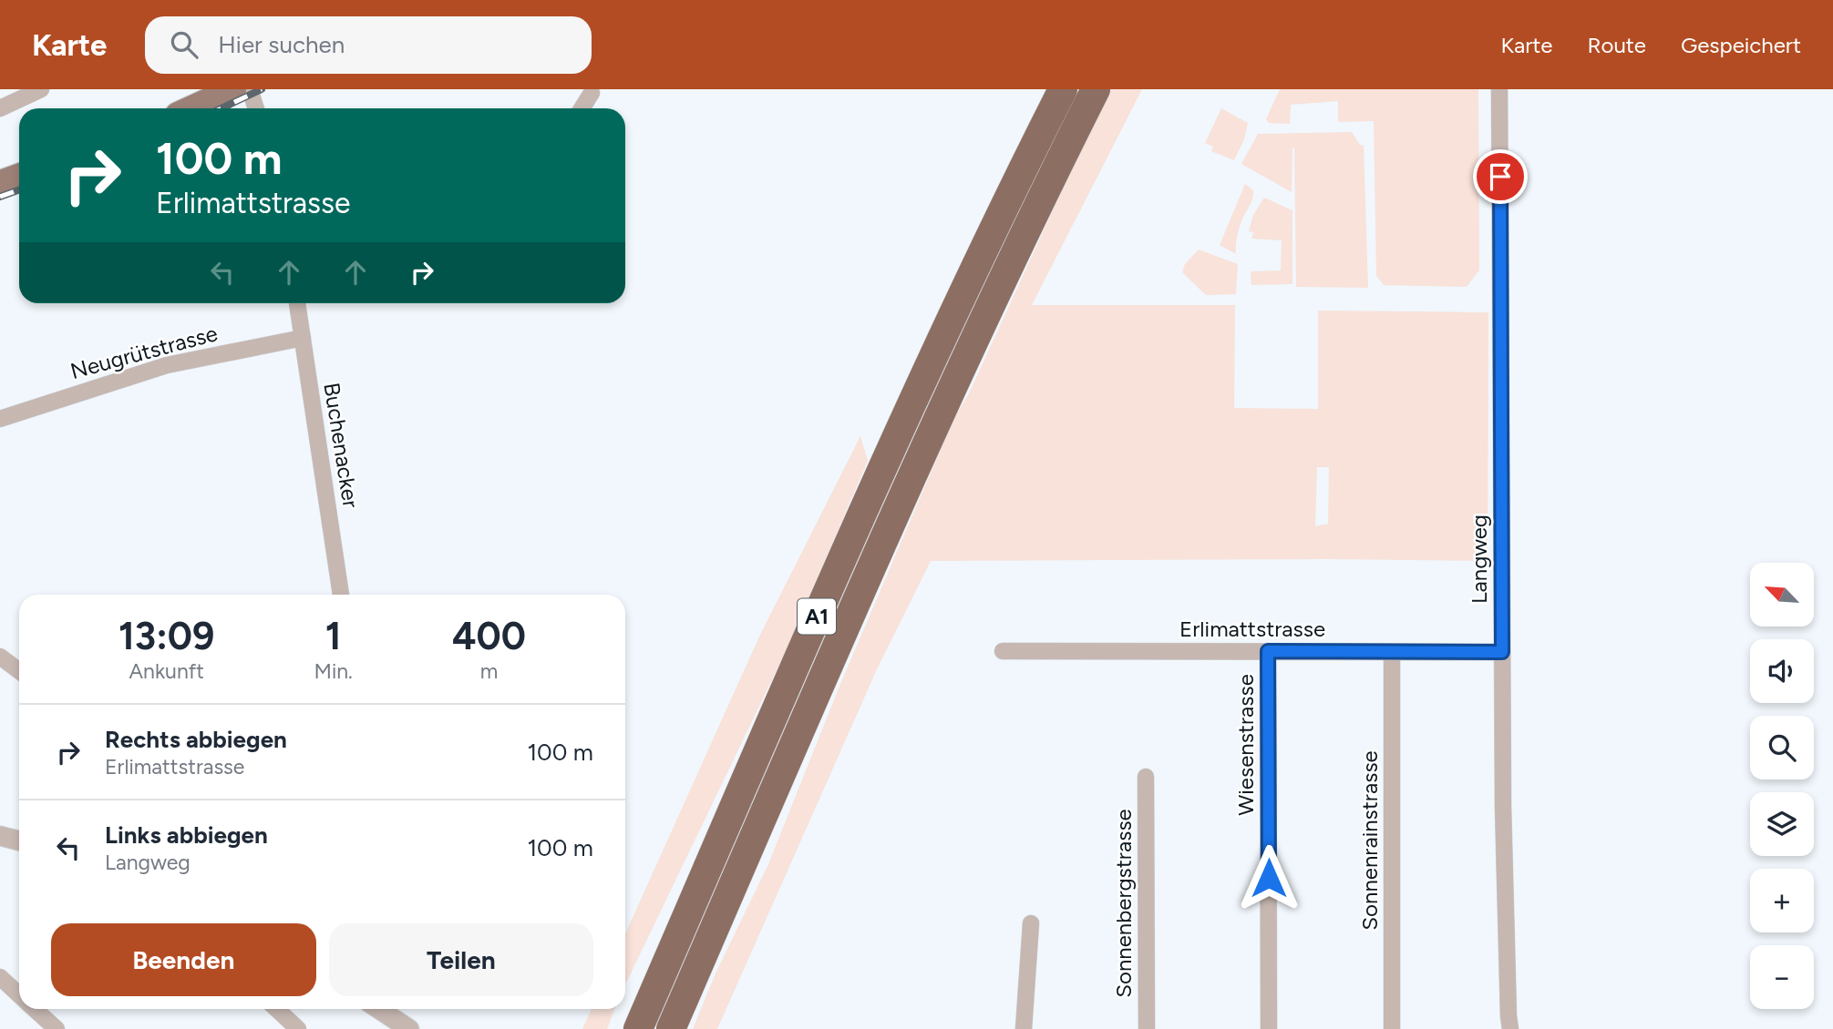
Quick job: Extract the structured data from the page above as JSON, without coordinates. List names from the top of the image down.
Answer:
{
  "streets": {
    "highway": ["A1"],
    "street": [
      "Neugrütstrasse",
      "Buchenacker",
      "Langweg",
      "Erlimattstrasse",
      "Wiesenstrasse",
      "Sonnenrainstrasse",
      "Sonnenbergstrasse"
    ]
  },
  "crossings": [
    ["Neugrütstrasse", "Buchenacker"],
    ["Langweg", "Erlimattstrasse"],
    ["Erlimattstrasse", "Wiesenstrasse"],
    ["Erlimattstrasse", "Sonnenrainstrasse"]
  ],
  "north": "top left",
  "page": {
    "header": "Karte",
    "search": "Hier suchen",
    "nav": ["Karte", "Route", "Gespeichert"],
    "turn": ["100 m", "Erlimattstrasse"],
    "map_buttons": ["+", "−"],
    "eta": [
      "13:09",
      "Ankunft",
      "1",
      "Min.",
      "400",
      "m"
    ],
    "list": [
      {
        "name": "Rechts abbiegen",
        "note": "Erlimattstrasse",
        "value": "100 m"
      },
      {
        "name": "Links abbiegen",
        "note": "Langweg",
        "value": "100 m"
      }
    ],
    "buttons": ["Beenden", "Teilen"]
  }
}
